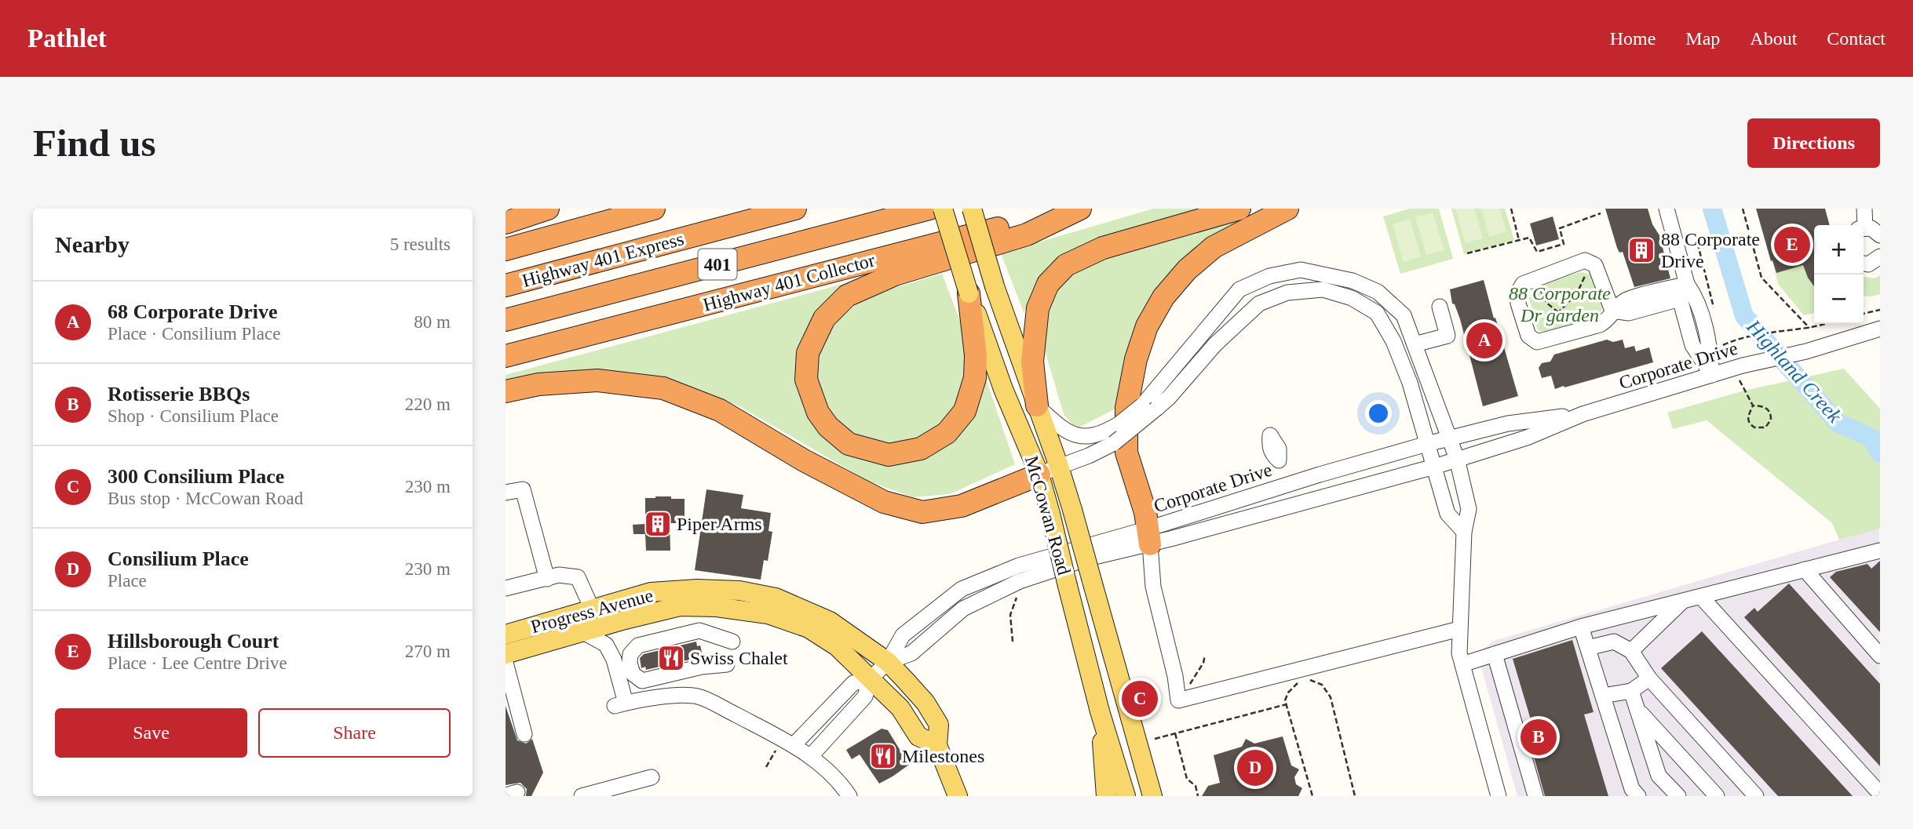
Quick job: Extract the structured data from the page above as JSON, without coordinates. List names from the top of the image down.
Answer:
{
  "streets": {
    "highway": ["Highway 401 Express", "401", "Highway 401 Collector"],
    "main road": ["McCowan Road", "Progress Avenue"],
    "street": ["Corporate Drive"]
  },
  "crossings": [
    ["Corporate Drive", "Progress Avenue"]
  ],
  "water": ["Highland Creek"],
  "parks": ["88 Corporate Dr garden"],
  "places": {
    "building": ["88 Corporate Drive", "Piper Arms"],
    "restaurant": ["Swiss Chalet", "Milestones"]
  },
  "page": {
    "header": "Pathlet",
    "nav": [
      "Home",
      "Map",
      "About",
      "Contact"
    ],
    "buttons": [
      "Directions",
      ["Save", "Share"]
    ],
    "title": "Find us",
    "heading": ["Nearby", "5 results"],
    "pins": [
      "E",
      "A",
      "C",
      "B",
      "D"
    ],
    "map_buttons": ["+", "−"],
    "list": [
      {
        "mark": "A",
        "name": "68 Corporate Drive",
        "note": "Place · Consilium Place",
        "value": "80 m"
      },
      {
        "mark": "B",
        "name": "Rotisserie BBQs",
        "note": "Shop · Consilium Place",
        "value": "220 m"
      },
      {
        "mark": "C",
        "name": "300 Consilium Place",
        "note": "Bus stop · McCowan Road",
        "value": "230 m"
      },
      {
        "mark": "D",
        "name": "Consilium Place",
        "note": "Place",
        "value": "230 m"
      },
      {
        "mark": "E",
        "name": "Hillsborough Court",
        "note": "Place · Lee Centre Drive",
        "value": "270 m"
      }
    ]
  }
}
